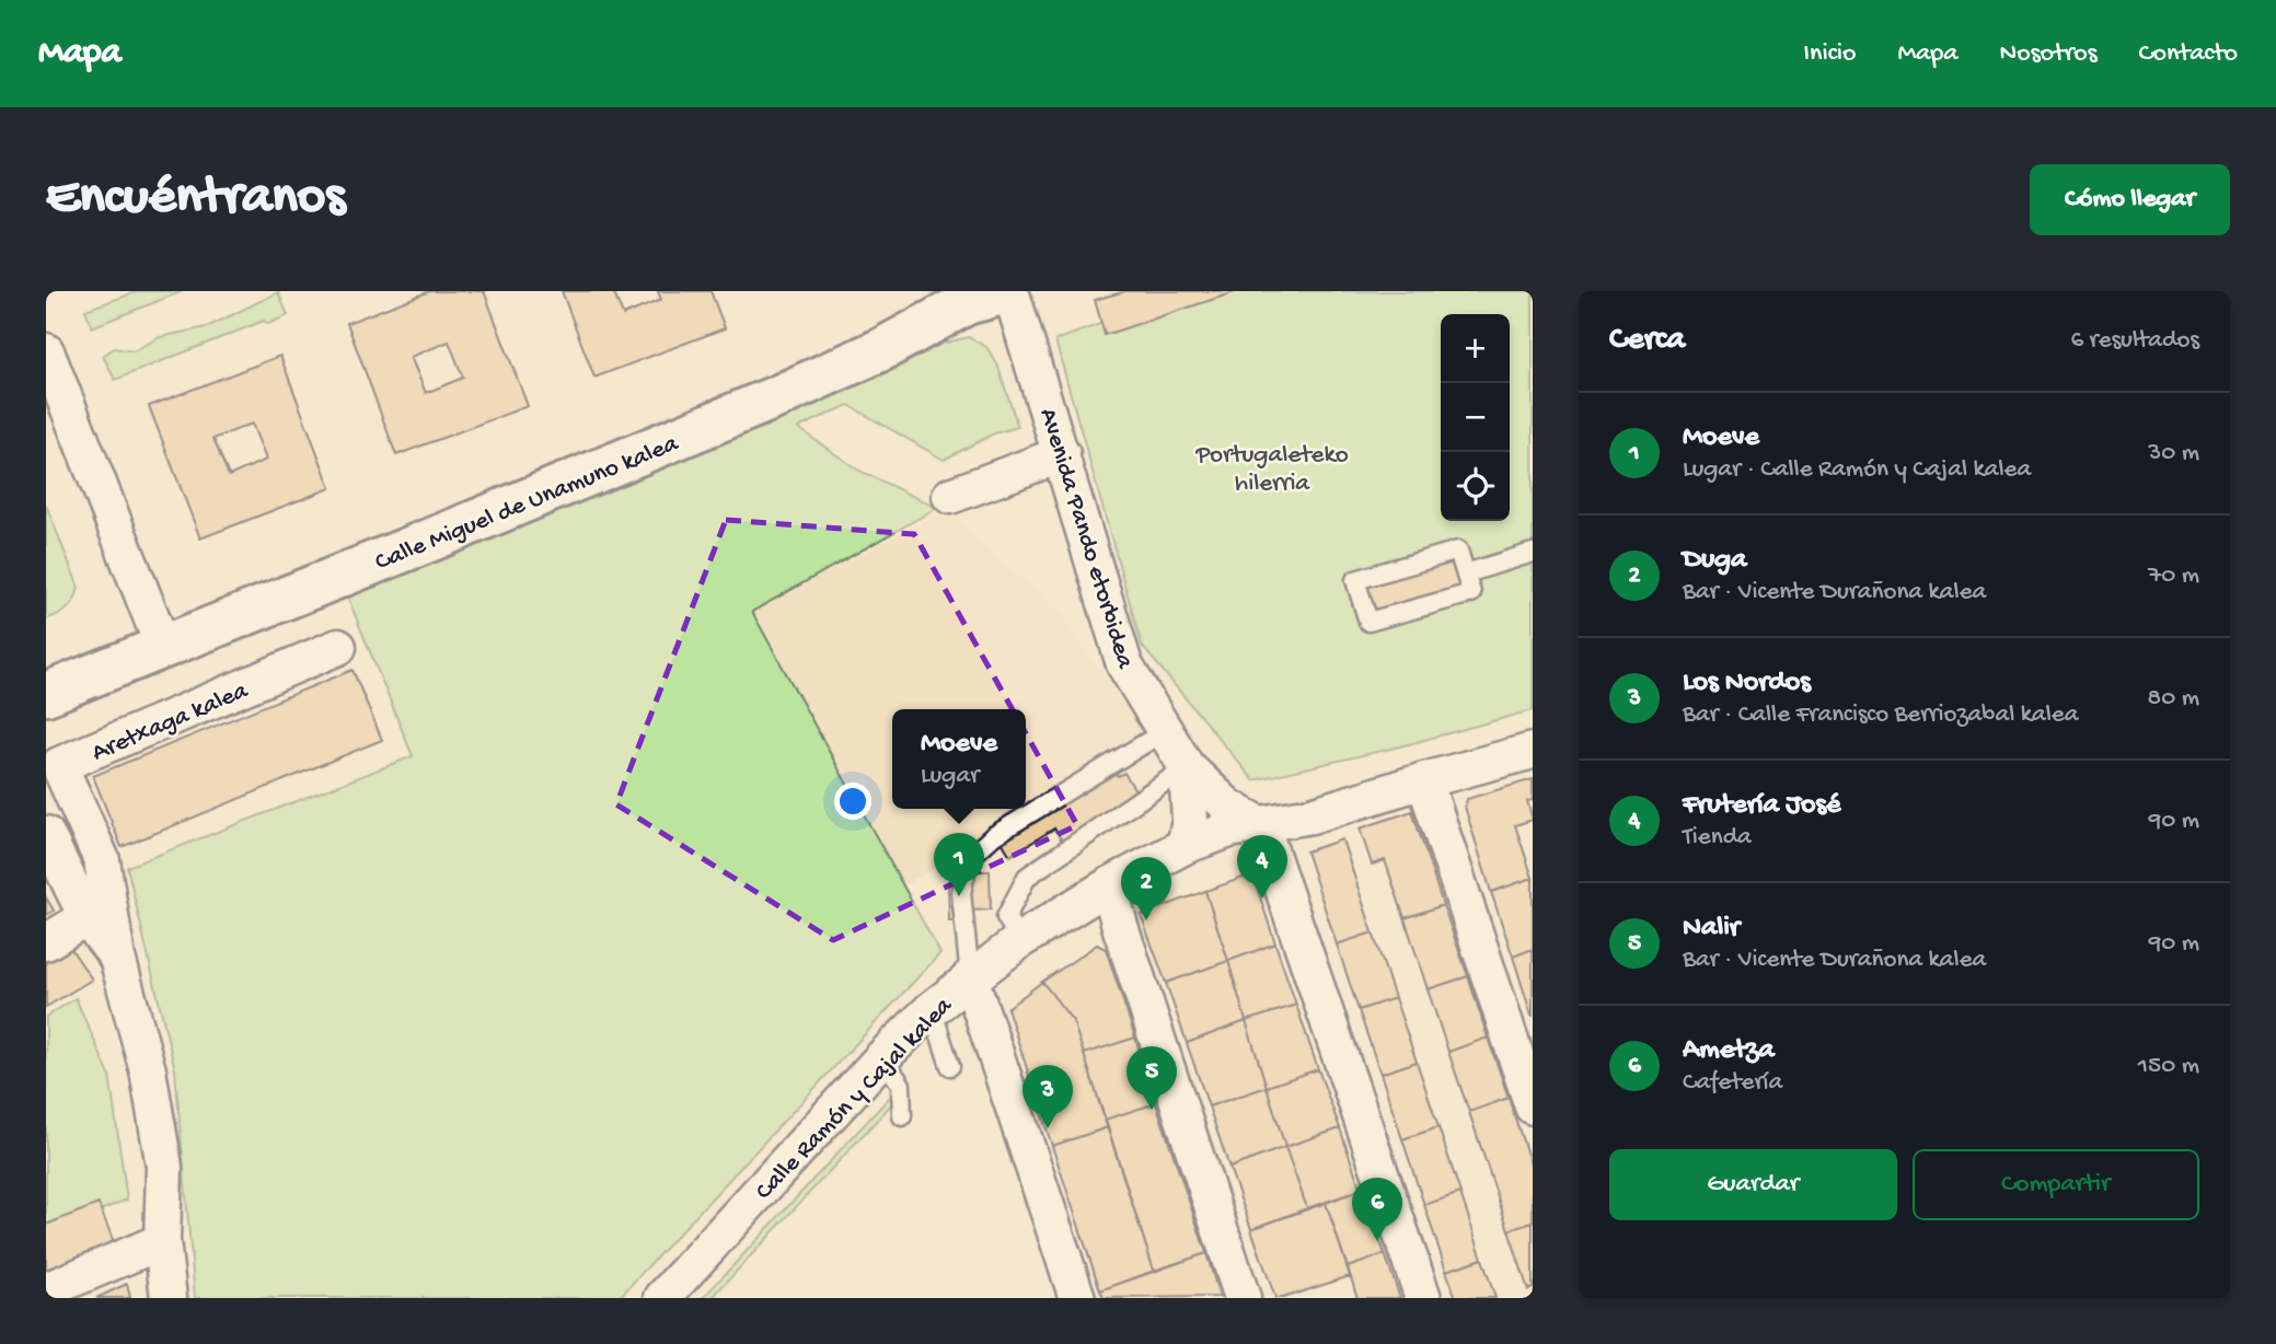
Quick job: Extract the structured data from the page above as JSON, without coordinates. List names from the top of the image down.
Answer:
{
  "streets": {
    "street": [
      "Calle Miguel de Unamuno kalea",
      "Avenida Pando etorbidea",
      "Aretxaga kalea",
      "Calle Ramón y Cajal kalea"
    ]
  },
  "crossings": [
    ["Calle Miguel de Unamuno kalea", "Avenida Pando etorbidea"],
    ["Avenida Pando etorbidea", "Calle Ramón y Cajal kalea"]
  ],
  "parks": ["Portugaleteko hilerria"],
  "page": {
    "header": "Mapa",
    "nav": [
      "Inicio",
      "Mapa",
      "Nosotros",
      "Contacto"
    ],
    "buttons": [
      "Cómo llegar",
      ["Guardar", "Compartir"]
    ],
    "title": "Encuéntranos",
    "heading": ["Cerca", "6 resultados"],
    "map_buttons": ["+", "−"],
    "list": [
      {
        "mark": "1",
        "name": "Moeve",
        "note": "Lugar · Calle Ramón y Cajal kalea",
        "value": "30 m"
      },
      {
        "mark": "2",
        "name": "Duga",
        "note": "Bar · Vicente Durañona kalea",
        "value": "70 m"
      },
      {
        "mark": "3",
        "name": "Los Nordos",
        "note": "Bar · Calle Francisco Berriozabal kalea",
        "value": "80 m"
      },
      {
        "mark": "4",
        "name": "Frutería José",
        "note": "Tienda",
        "value": "90 m"
      },
      {
        "mark": "5",
        "name": "Nalir",
        "note": "Bar · Vicente Durañona kalea",
        "value": "90 m"
      },
      {
        "mark": "6",
        "name": "Ametza",
        "note": "Cafetería",
        "value": "150 m"
      }
    ],
    "popup": ["Moeve", "Lugar"],
    "pins": [
      "1",
      "4",
      "2",
      "5",
      "3",
      "6"
    ]
  }
}
